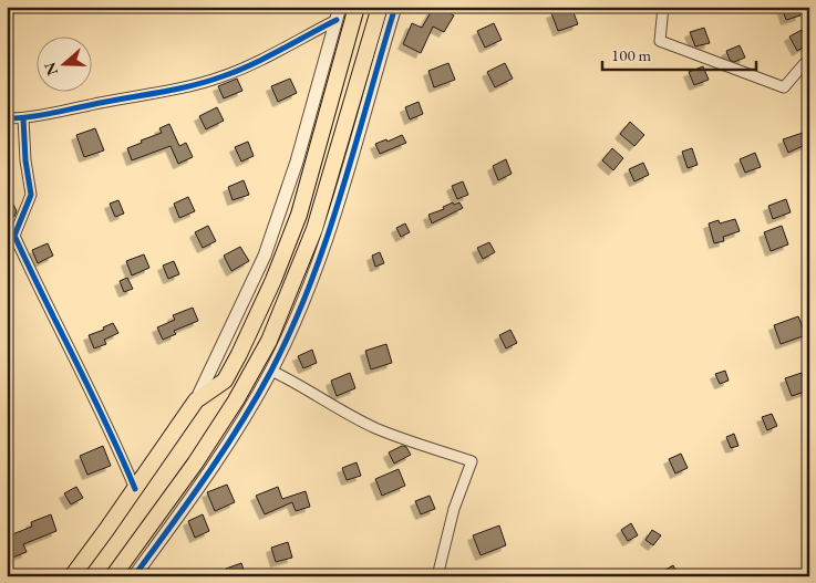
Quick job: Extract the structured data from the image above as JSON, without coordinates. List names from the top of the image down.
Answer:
{
  "scale_bar": "100 m",
  "north": "left"
}
